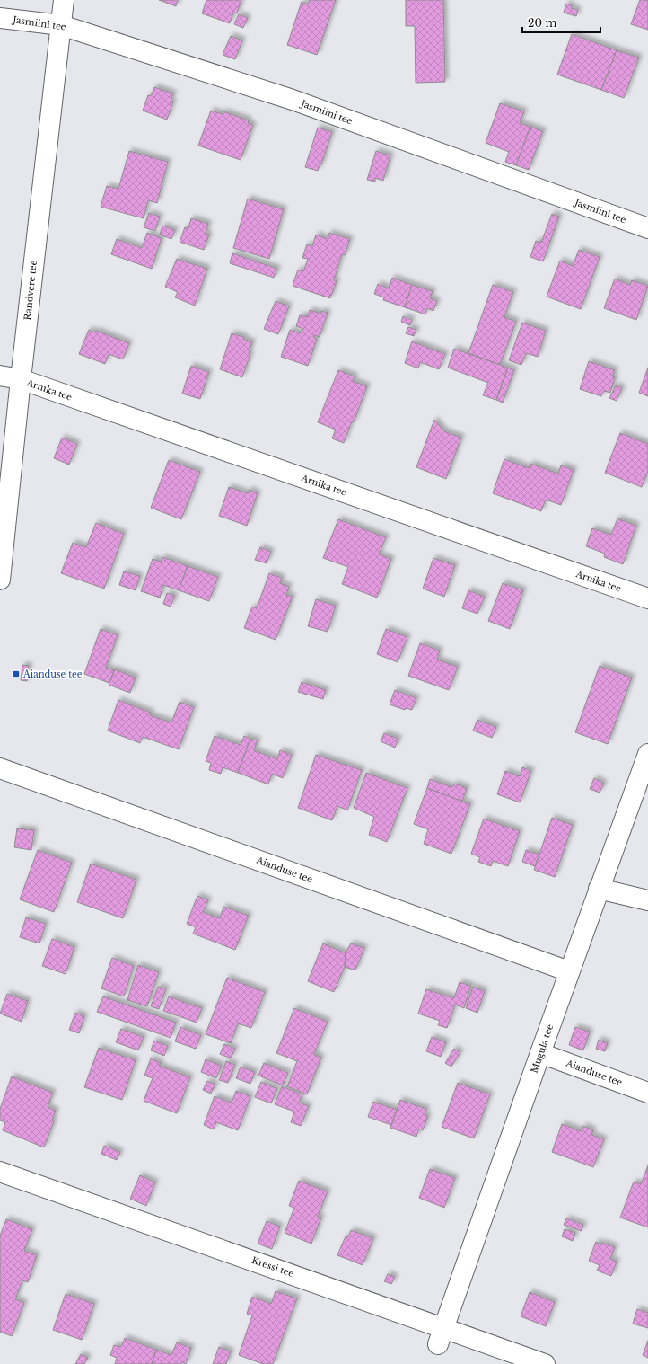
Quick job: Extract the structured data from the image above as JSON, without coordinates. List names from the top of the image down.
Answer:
{
  "streets": {
    "street": [
      "Jasmiini tee",
      "Randvere tee",
      "Arnika tee",
      "Aianduse tee",
      "Mugula tee",
      "Kressi tee"
    ]
  },
  "crossings": [
    ["Jasmiini tee", "Randvere tee"],
    ["Randvere tee", "Arnika tee"],
    ["Aianduse tee", "Mugula tee"],
    ["Mugula tee", "Kressi tee"]
  ],
  "places": {
    "transit": ["Aianduse tee"]
  },
  "scale_bar": "20 m"
}
